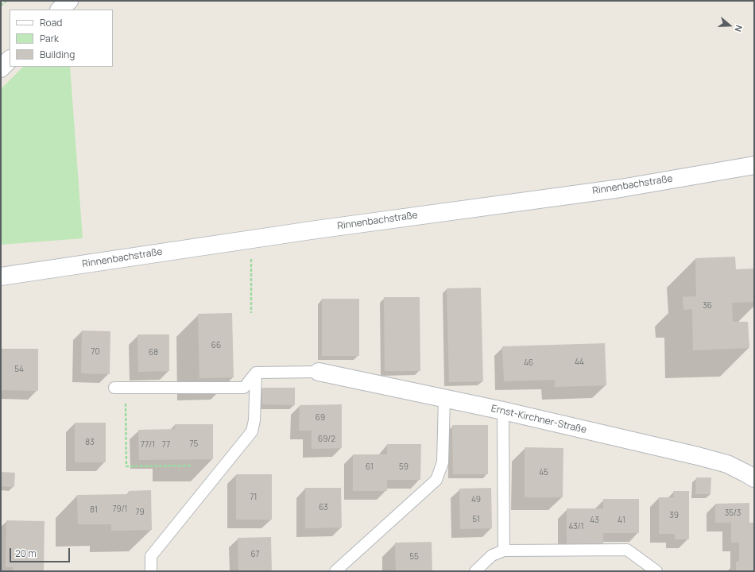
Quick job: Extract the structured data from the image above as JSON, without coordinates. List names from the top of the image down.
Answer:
{
  "streets": {
    "main road": ["Rinnenbachstraße", "Ernst-Kirchner-Straße"]
  },
  "house_numbers": [
    "36",
    "66",
    "70",
    "68",
    "44",
    "46",
    "54",
    "69",
    "69/2",
    "83",
    "75",
    "77/1",
    "77",
    "61",
    "59",
    "45",
    "71",
    "49",
    "63",
    "79/1",
    "81",
    "79",
    "35/3",
    "39",
    "51",
    "43",
    "41",
    "43/1",
    "67",
    "55"
  ],
  "legend": ["Road", "Park", "Building"],
  "scale_bar": "20 m",
  "north": "right"
}
